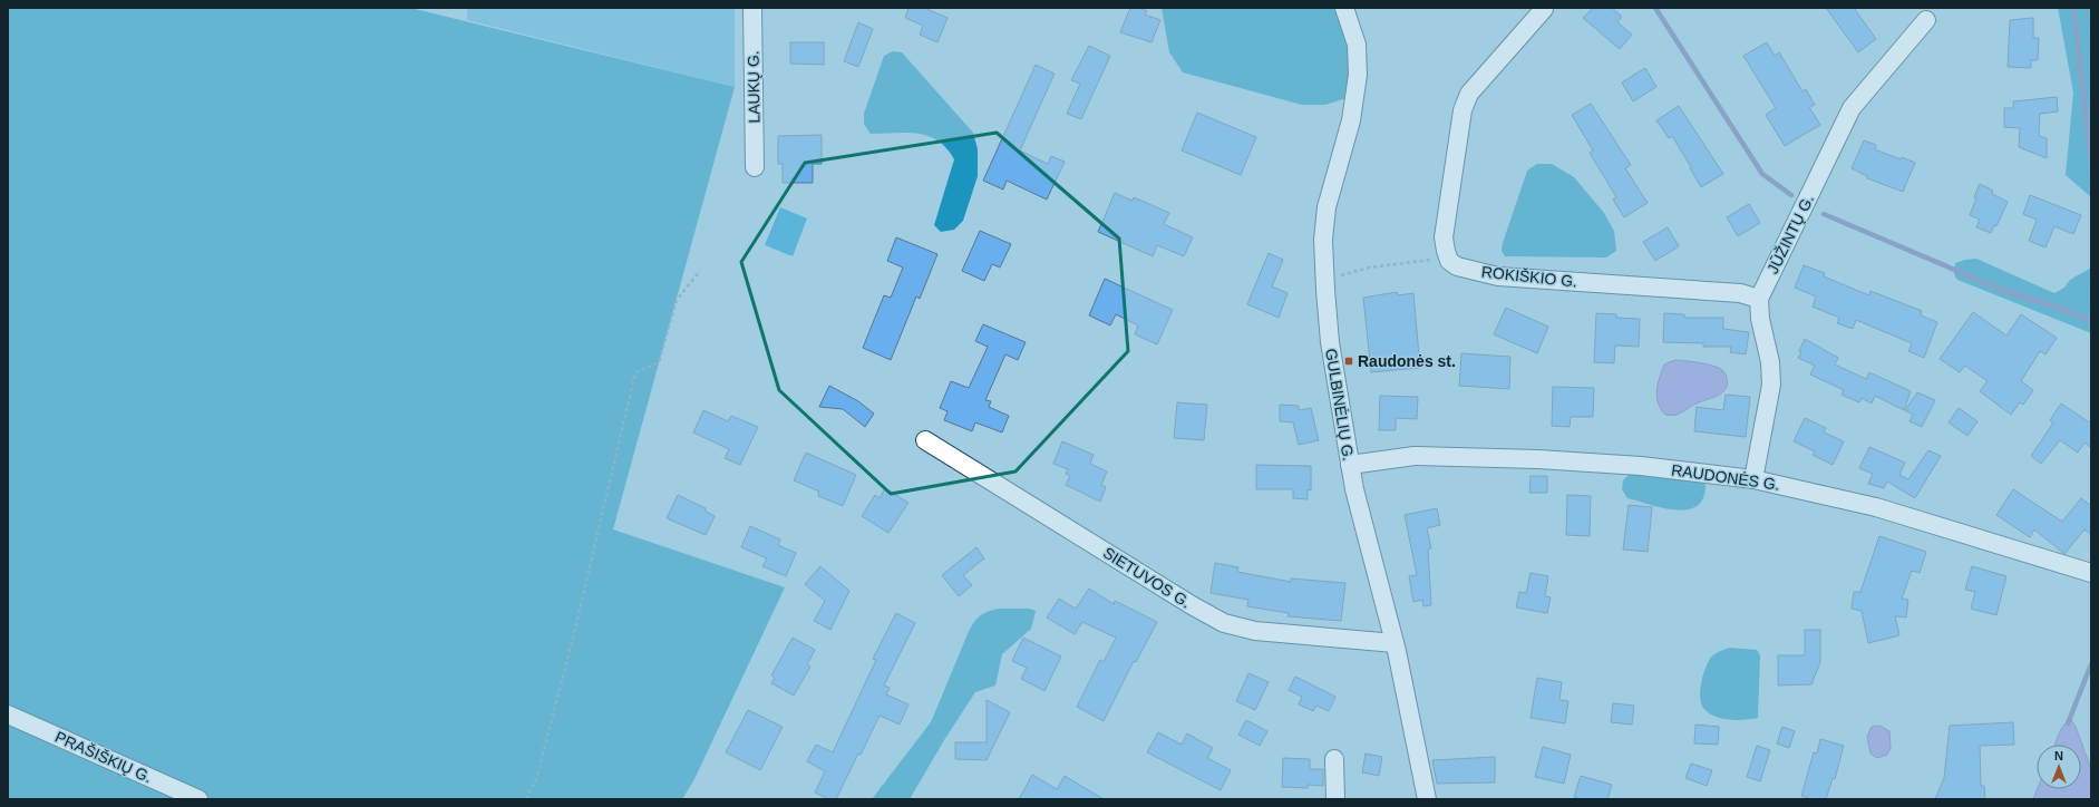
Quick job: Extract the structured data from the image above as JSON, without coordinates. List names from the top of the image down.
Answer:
{
  "streets": {
    "street": [
      "LAUKŲ G.",
      "JŪŽINTŲ G.",
      "ROKIŠKIO G.",
      "GULBINĖLIŲ G.",
      "RAUDONĖS G.",
      "SIETUVOS G.",
      "PRAŠIŠKIŲ G."
    ]
  },
  "crossings": [
    ["JŪŽINTŲ G.", "ROKIŠKIO G."],
    ["GULBINĖLIŲ G.", "RAUDONĖS G."],
    ["GULBINĖLIŲ G.", "SIETUVOS G."]
  ],
  "places": {
    "transit": ["Raudonės st."]
  },
  "north": "top"
}
